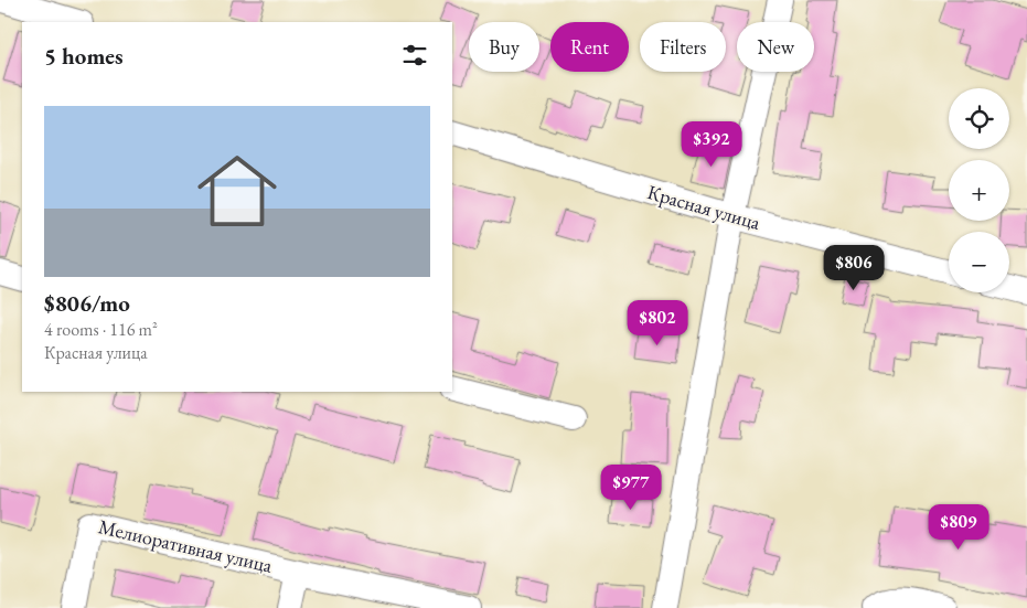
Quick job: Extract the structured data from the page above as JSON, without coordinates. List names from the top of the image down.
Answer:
{
  "streets": {
    "street": ["Красная улица", "Мелиоративная улица"]
  },
  "page": {
    "chip": [
      "Buy",
      "Rent",
      "Filters",
      "New"
    ],
    "heading": "5 homes",
    "map_buttons": ["+", "−"],
    "list": [
      {
        "name": "$806/mo",
        "note": "4 rooms · 116 m² · Красная улица"
      }
    ],
    "price": [
      "$392",
      "$806",
      "$802",
      "$977",
      "$809"
    ]
  }
}
